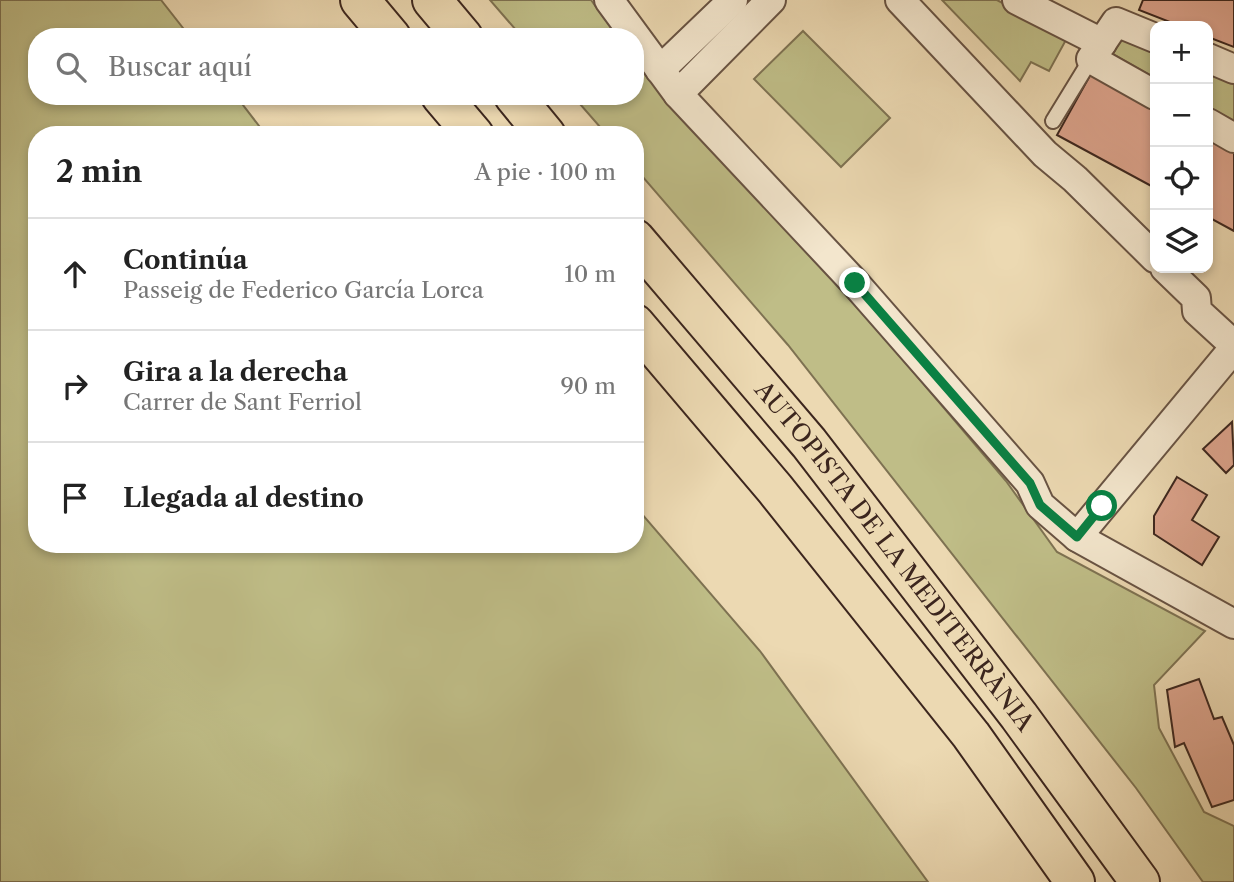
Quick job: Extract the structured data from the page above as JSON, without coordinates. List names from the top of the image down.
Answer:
{
  "streets": {
    "highway": ["AUTOPISTA DE LA MEDITERRÀNIA"]
  },
  "page": {
    "map_buttons": ["+", "−"],
    "search": "Buscar aquí",
    "heading": ["2 min", "A pie · 100 m"],
    "list": [
      ["Continúa", "Passeig de Federico García Lorca", "10 m"],
      ["Gira a la derecha", "Carrer de Sant Ferriol", "90 m"],
      "Llegada al destino"
    ]
  }
}
